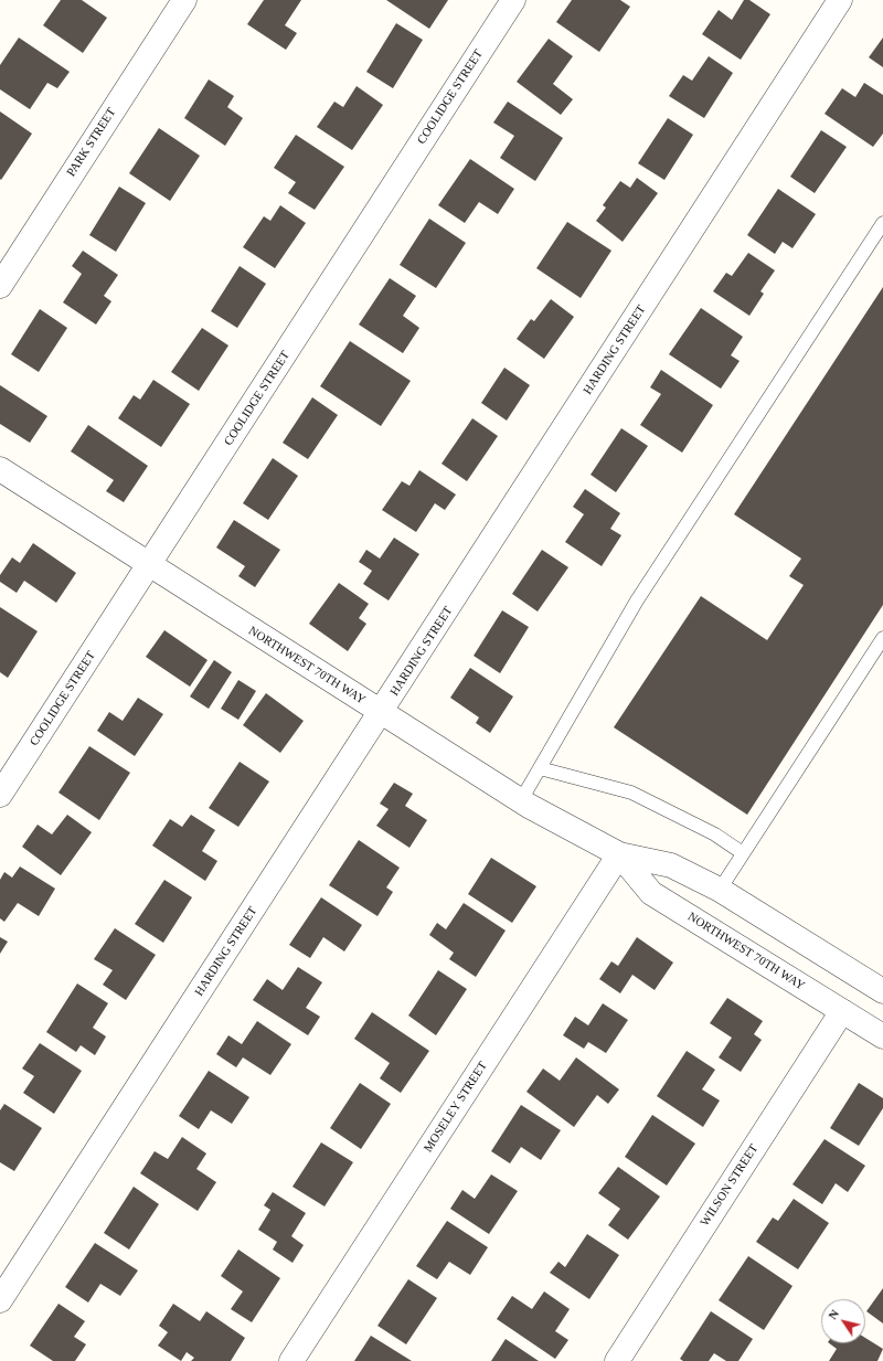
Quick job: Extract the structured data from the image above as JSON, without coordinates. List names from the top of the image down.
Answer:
{
  "streets": {
    "street": [
      "COOLIDGE STREET",
      "PARK STREET",
      "HARDING STREET",
      "NORTHWEST 70TH WAY",
      "MOSELEY STREET",
      "WILSON STREET"
    ]
  },
  "crossings": [
    ["COOLIDGE STREET", "NORTHWEST 70TH WAY"],
    ["HARDING STREET", "NORTHWEST 70TH WAY"],
    ["NORTHWEST 70TH WAY", "MOSELEY STREET"],
    ["NORTHWEST 70TH WAY", "WILSON STREET"]
  ],
  "north": "top left"
}
